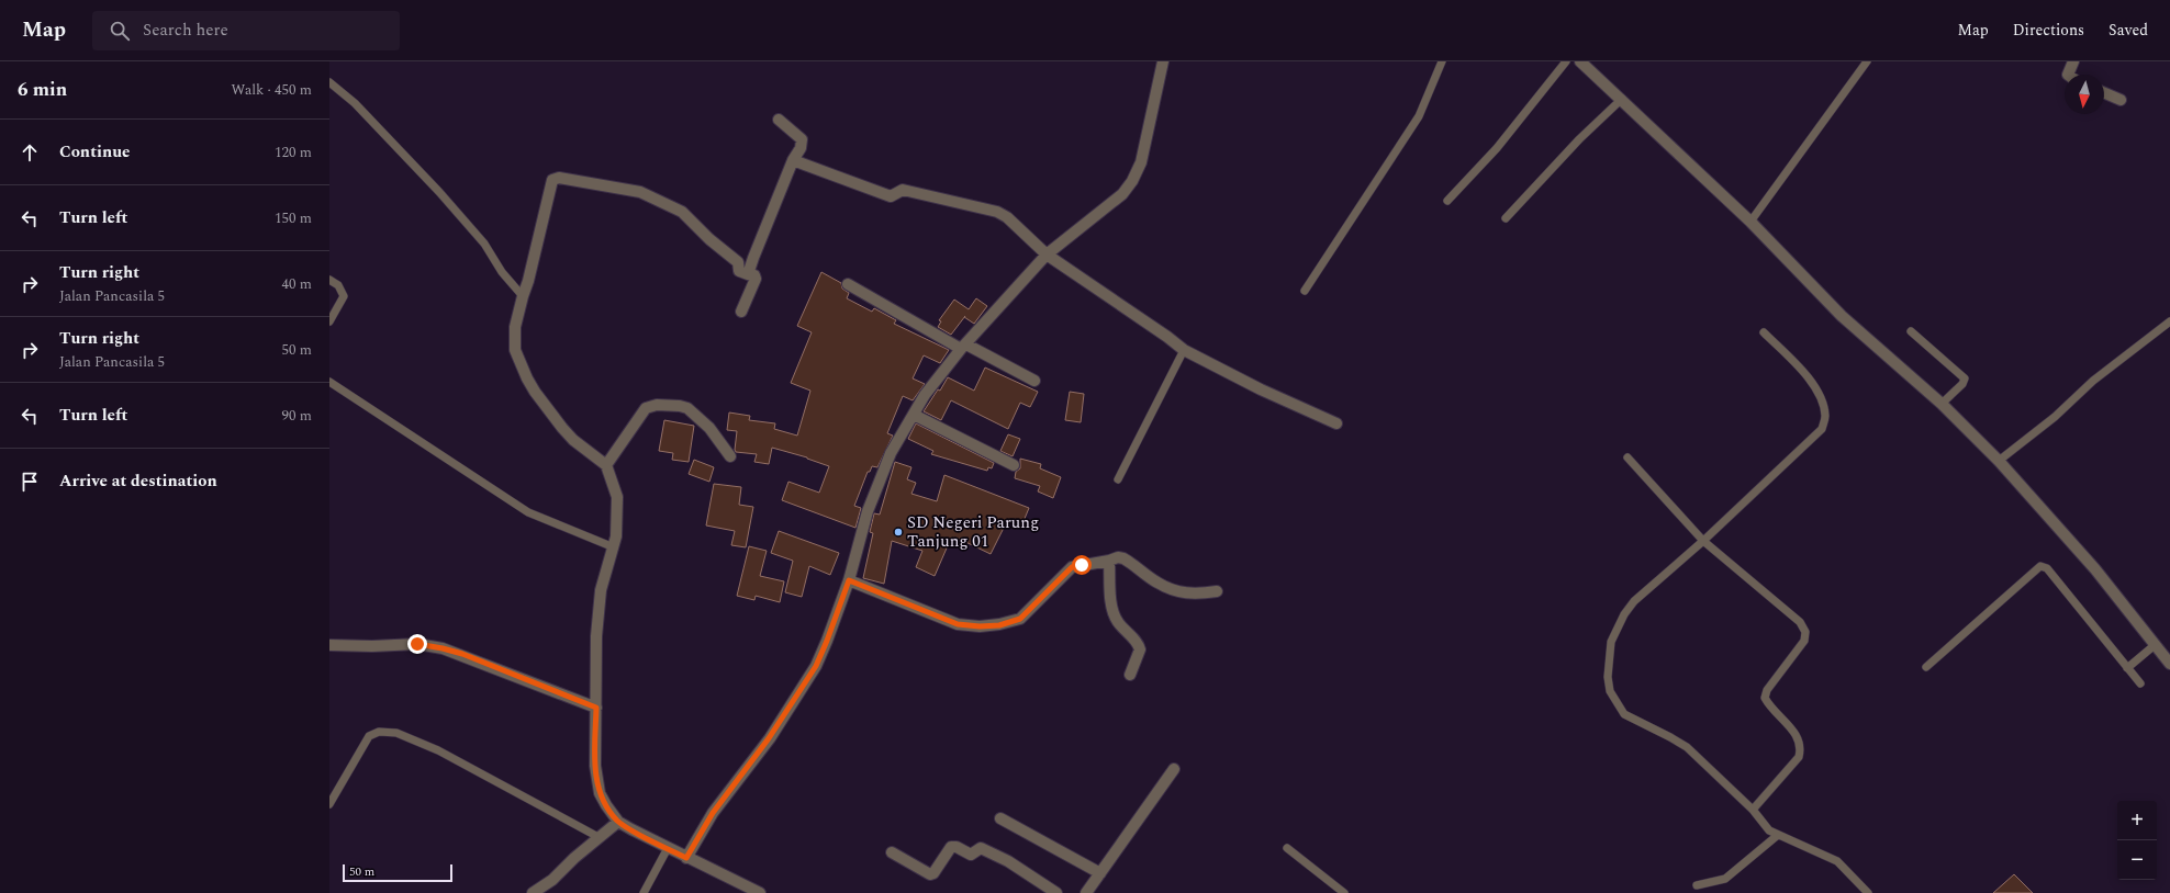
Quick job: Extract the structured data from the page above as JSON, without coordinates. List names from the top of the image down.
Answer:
{
  "places": ["SD Negeri Parung Tanjung 01"],
  "scale_bar": "50 m",
  "north": "bottom",
  "page": {
    "header": "Map",
    "search": "Search here",
    "nav": ["Map", "Directions", "Saved"],
    "heading": ["6 min", "Walk · 450 m"],
    "list": [
      ["Continue", "120 m"],
      ["Turn left", "150 m"],
      ["Turn right", "Jalan Pancasila 5", "40 m"],
      ["Turn right", "Jalan Pancasila 5", "50 m"],
      ["Turn left", "90 m"],
      "Arrive at destination"
    ],
    "map_buttons": ["+", "−"],
    "scale": "50 m"
  }
}
